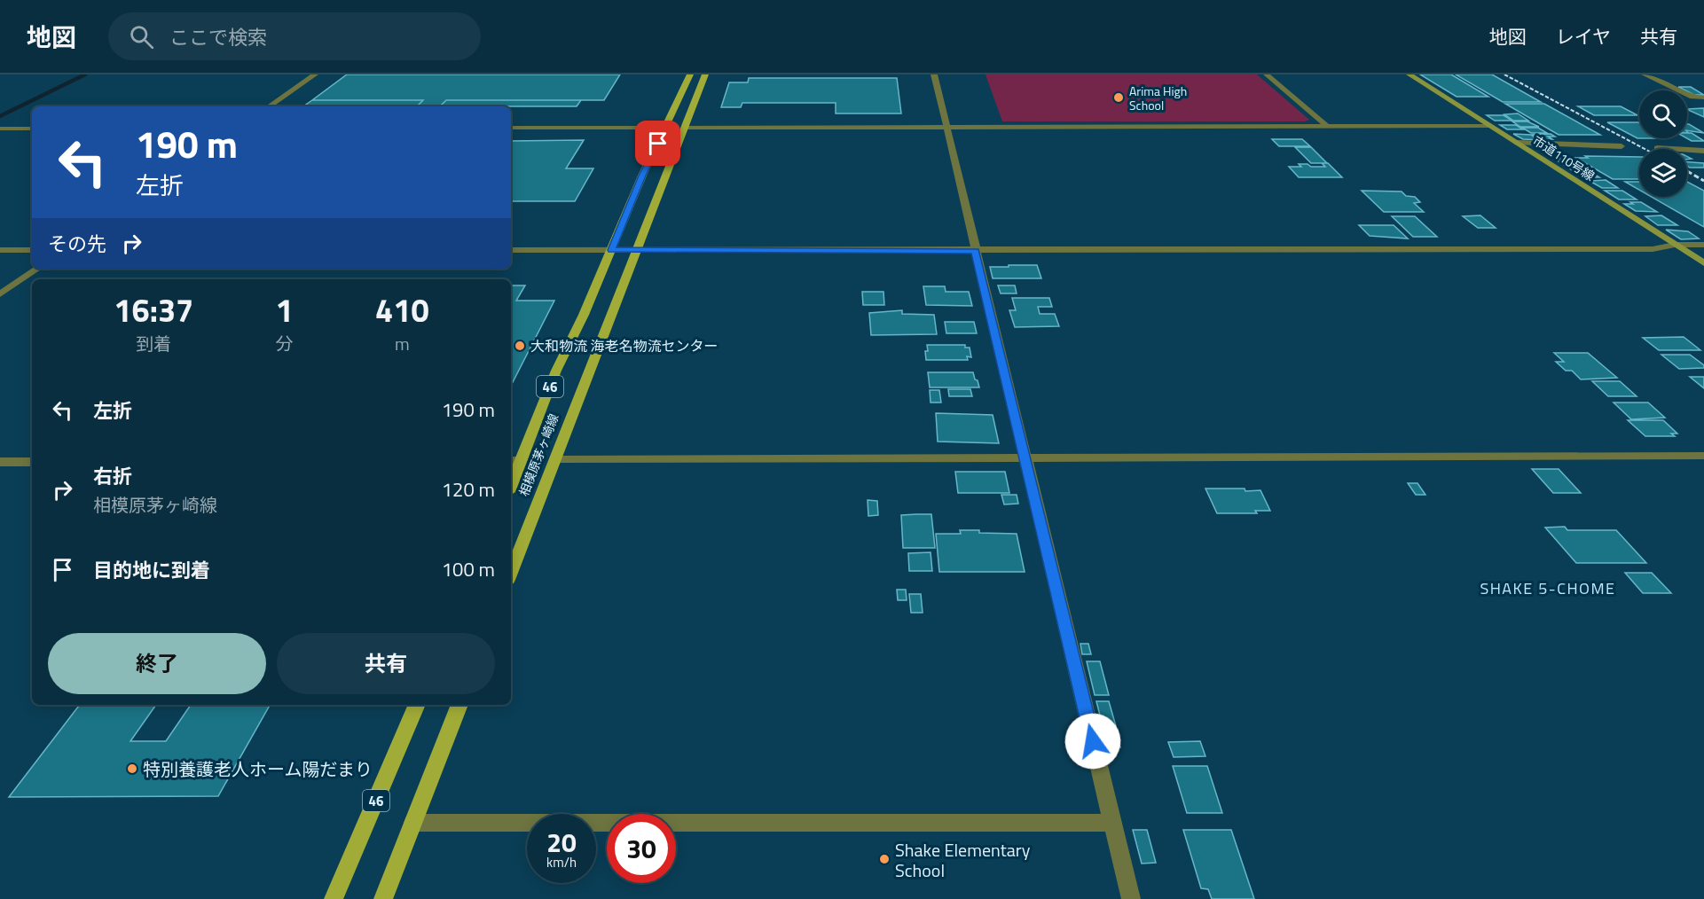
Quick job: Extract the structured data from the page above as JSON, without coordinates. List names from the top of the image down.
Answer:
{
  "streets": {
    "main road": ["46", "相模原茅ヶ崎線"],
    "street": ["市道110号線"]
  },
  "districts": ["SHAKE 5-CHOME"],
  "places": [
    "Arima High School",
    "大和物流 海老名物流センター",
    "特別養護老人ホーム陽だまり",
    "Shake Elementary School"
  ],
  "page": {
    "header": "地図",
    "search": "ここで検索",
    "nav": ["地図", "レイヤ", "共有"],
    "turn": ["190 m", "左折"],
    "then": "その先",
    "eta": [
      "16:37",
      "到着",
      "1",
      "分",
      "410",
      "m"
    ],
    "list": [
      {
        "name": "左折",
        "value": "190 m"
      },
      {
        "name": "右折",
        "note": "相模原茅ヶ崎線",
        "value": "120 m"
      },
      {
        "name": "目的地に到着",
        "value": "100 m"
      }
    ],
    "buttons": ["終了", "共有"],
    "speed": "20 km/h",
    "limit": "30"
  }
}
